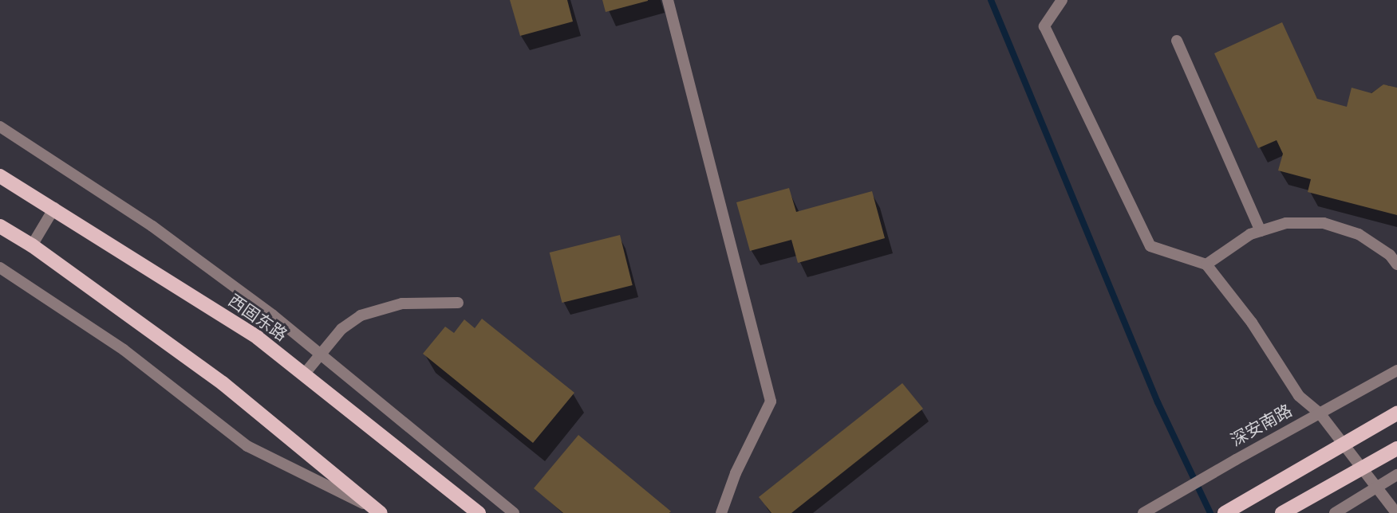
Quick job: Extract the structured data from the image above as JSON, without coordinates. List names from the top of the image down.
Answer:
{
  "streets": {
    "main road": ["西固东路"],
    "street": ["深安南路"]
  }
}
